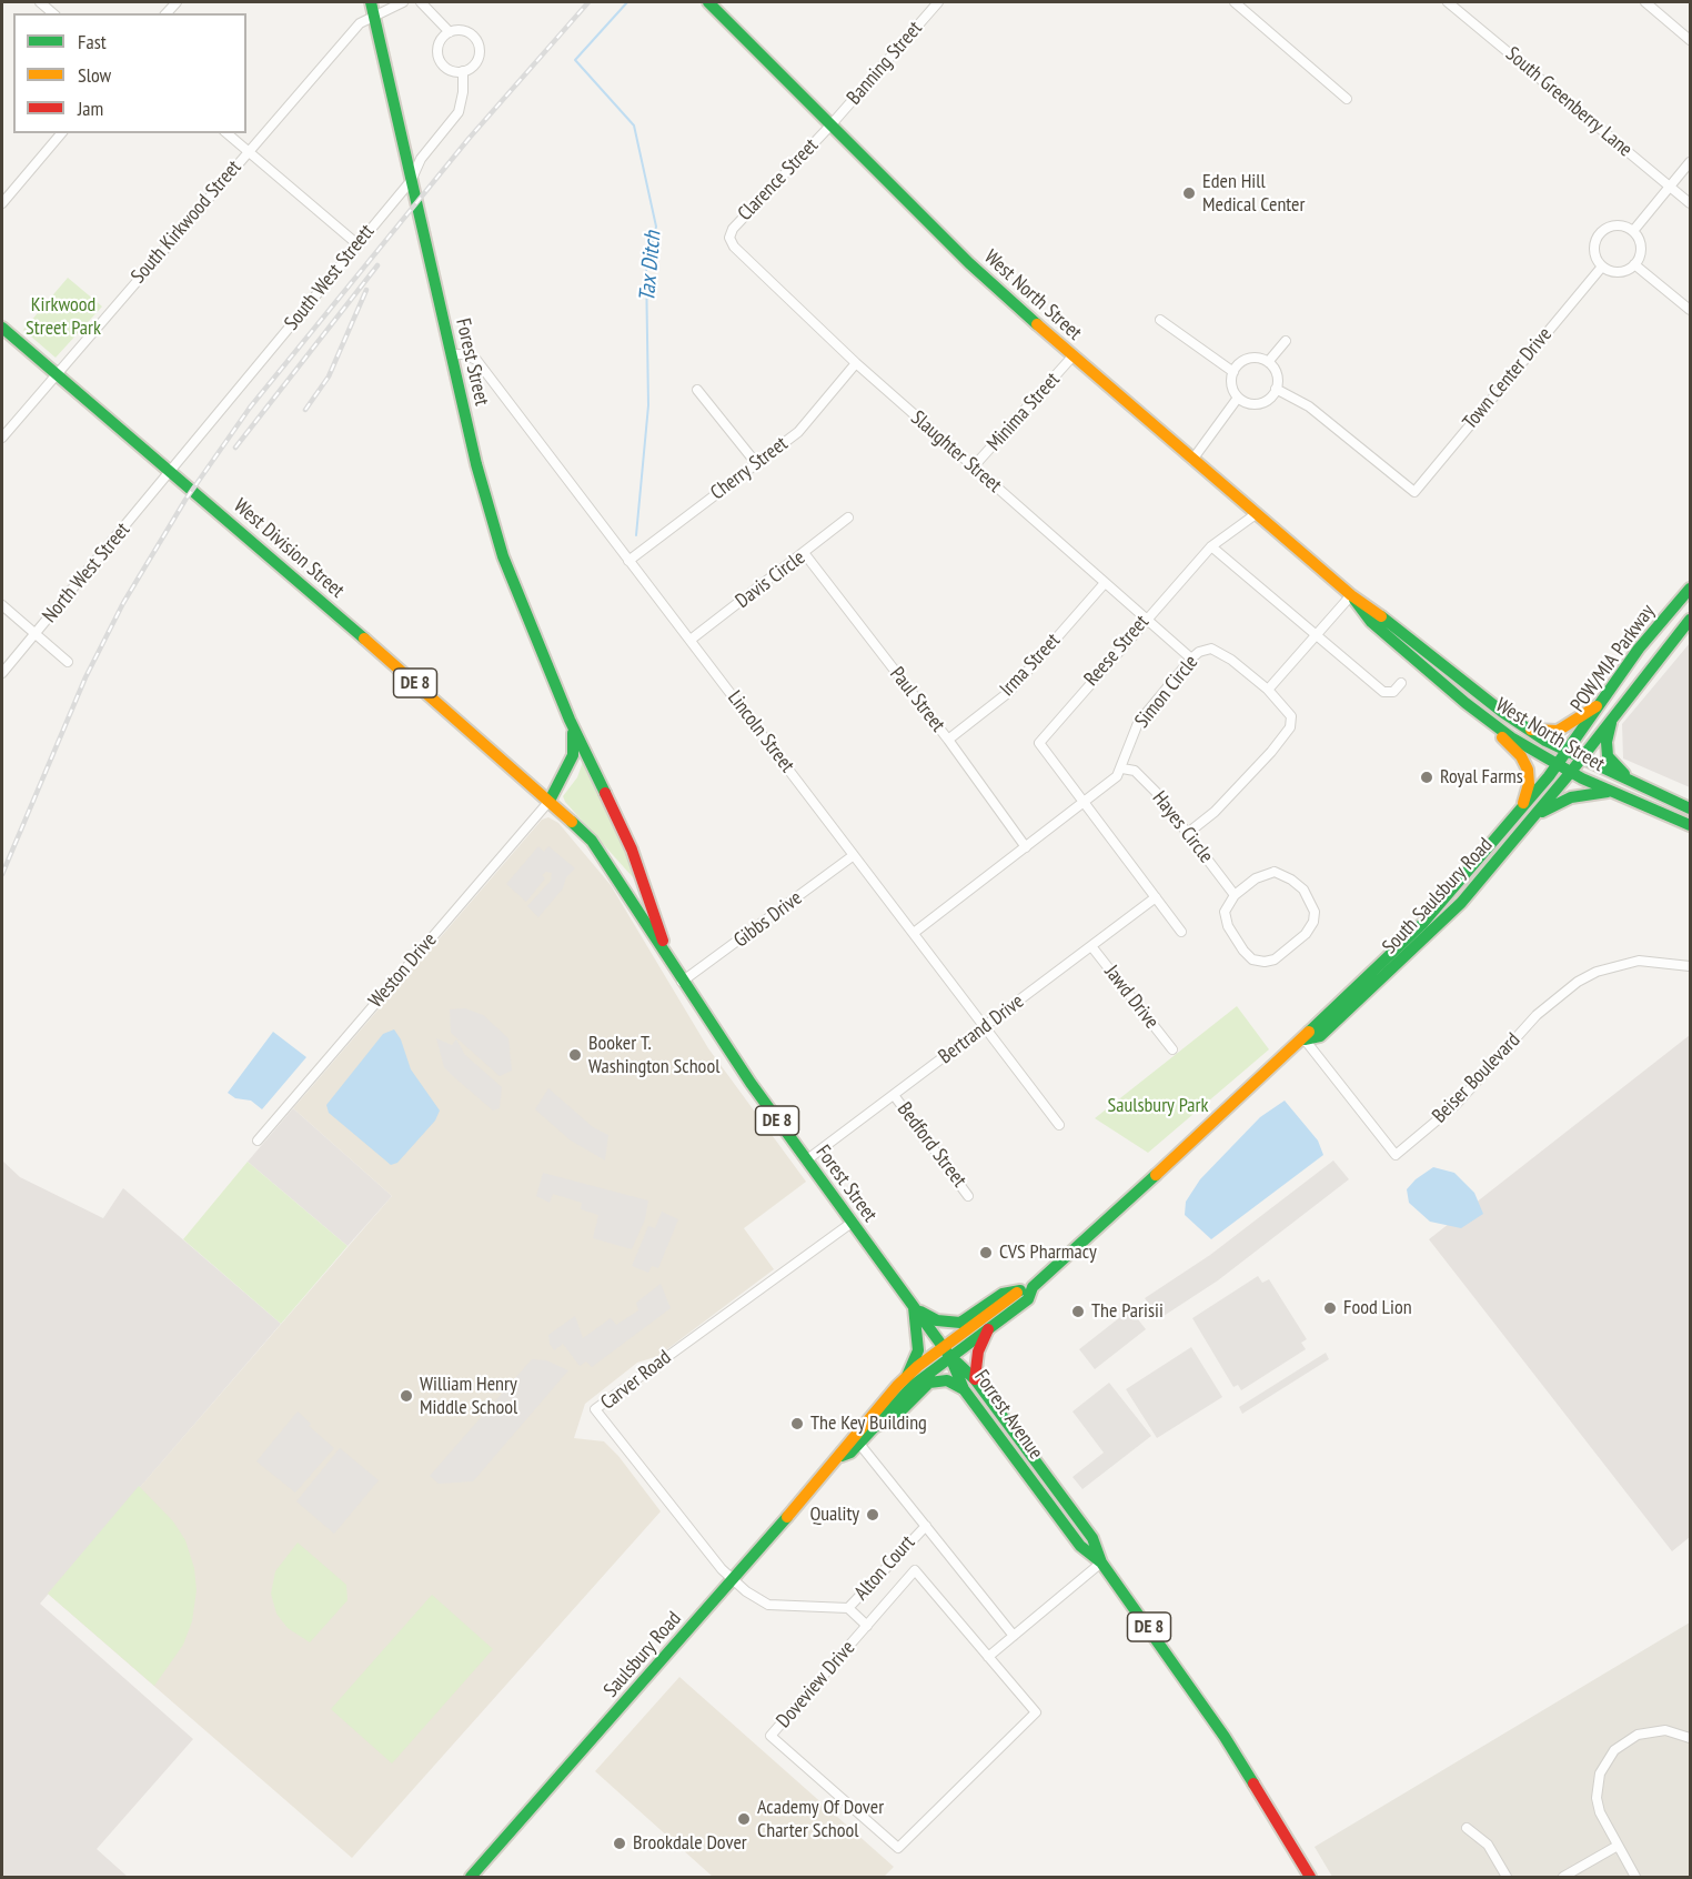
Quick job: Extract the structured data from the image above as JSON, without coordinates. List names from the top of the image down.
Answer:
{
  "streets": {
    "main road": [
      "West North Street",
      "Forest Street",
      "West Division Street",
      "POW/MIA Parkway",
      "DE 8",
      "South Saulsbury Road",
      "Forrest Avenue",
      "Saulsbury Road"
    ],
    "street": [
      "Banning Street",
      "South Greenberry Lane",
      "Clarence Street",
      "South Kirkwood Street",
      "South West Streett",
      "Town Center Drive",
      "Minima Street",
      "Slaughter Street",
      "Cherry Street",
      "North West Street",
      "Davis Circle",
      "Reese Street",
      "Irma Street",
      "Simon Circle",
      "Paul Street",
      "Lincoln Street",
      "Hayes Circle",
      "Gibbs Drive",
      "Weston Drive",
      "Jawd Drive",
      "Bertrand Drive",
      "Beiser Boulevard",
      "Bedford Street",
      "Carver Road",
      "Alton Court",
      "Doveview Drive"
    ]
  },
  "crossings": [
    ["Banning Street", "Clarence Street"],
    ["Banning Street", "West North Street"],
    ["Clarence Street", "West North Street"],
    ["Clarence Street", "Slaughter Street"],
    ["South Kirkwood Street", "Forest Street"],
    ["South Kirkwood Street", "West Division Street"],
    ["South West Streett", "Forest Street"],
    ["South West Streett", "West Division Street"],
    ["South West Streett", "North West Street"],
    ["West North Street", "Minima Street"],
    ["West North Street", "Reese Street"],
    ["West North Street", "POW/MIA Parkway"],
    ["West North Street", "South Saulsbury Road"],
    ["Forest Street", "West Division Street"],
    ["Forest Street", "Lincoln Street"],
    ["Forest Street", "South Saulsbury Road"],
    ["Forest Street", "Gibbs Drive"],
    ["Forest Street", "Weston Drive"],
    ["Forest Street", "Bertrand Drive"],
    ["Forest Street", "Carver Road"],
    ["Forest Street", "Forrest Avenue"],
    ["Forest Street", "Saulsbury Road"],
    ["Minima Street", "Slaughter Street"],
    ["Slaughter Street", "Cherry Street"],
    ["Slaughter Street", "Reese Street"],
    ["Slaughter Street", "Irma Street"],
    ["Slaughter Street", "Simon Circle"],
    ["Cherry Street", "Lincoln Street"],
    ["West Division Street", "North West Street"],
    ["West Division Street", "Weston Drive"],
    ["Davis Circle", "Paul Street"],
    ["Davis Circle", "Lincoln Street"],
    ["Reese Street", "Bertrand Drive"],
    ["POW/MIA Parkway", "South Saulsbury Road"],
    ["Irma Street", "Paul Street"],
    ["Simon Circle", "Hayes Circle"],
    ["Lincoln Street", "Gibbs Drive"],
    ["Lincoln Street", "Bertrand Drive"],
    ["South Saulsbury Road", "Beiser Boulevard"],
    ["South Saulsbury Road", "Forrest Avenue"],
    ["South Saulsbury Road", "Saulsbury Road"],
    ["Jawd Drive", "Bertrand Drive"],
    ["Bertrand Drive", "Bedford Street"],
    ["Carver Road", "Alton Court"],
    ["Carver Road", "Saulsbury Road"],
    ["Forrest Avenue", "Saulsbury Road"],
    ["Alton Court", "Saulsbury Road"]
  ],
  "water": ["Tax Ditch"],
  "parks": ["Kirkwood Street Park", "Saulsbury Park"],
  "places": [
    "Eden Hill Medical Center",
    "Royal Farms",
    "Booker T. Washington School",
    "CVS Pharmacy",
    "Food Lion",
    "The Parisii",
    "William Henry Middle School",
    "The Key Building",
    "Quality",
    "Academy Of Dover Charter School",
    "Brookdale Dover"
  ],
  "legend": ["Fast", "Slow", "Jam"]
}
